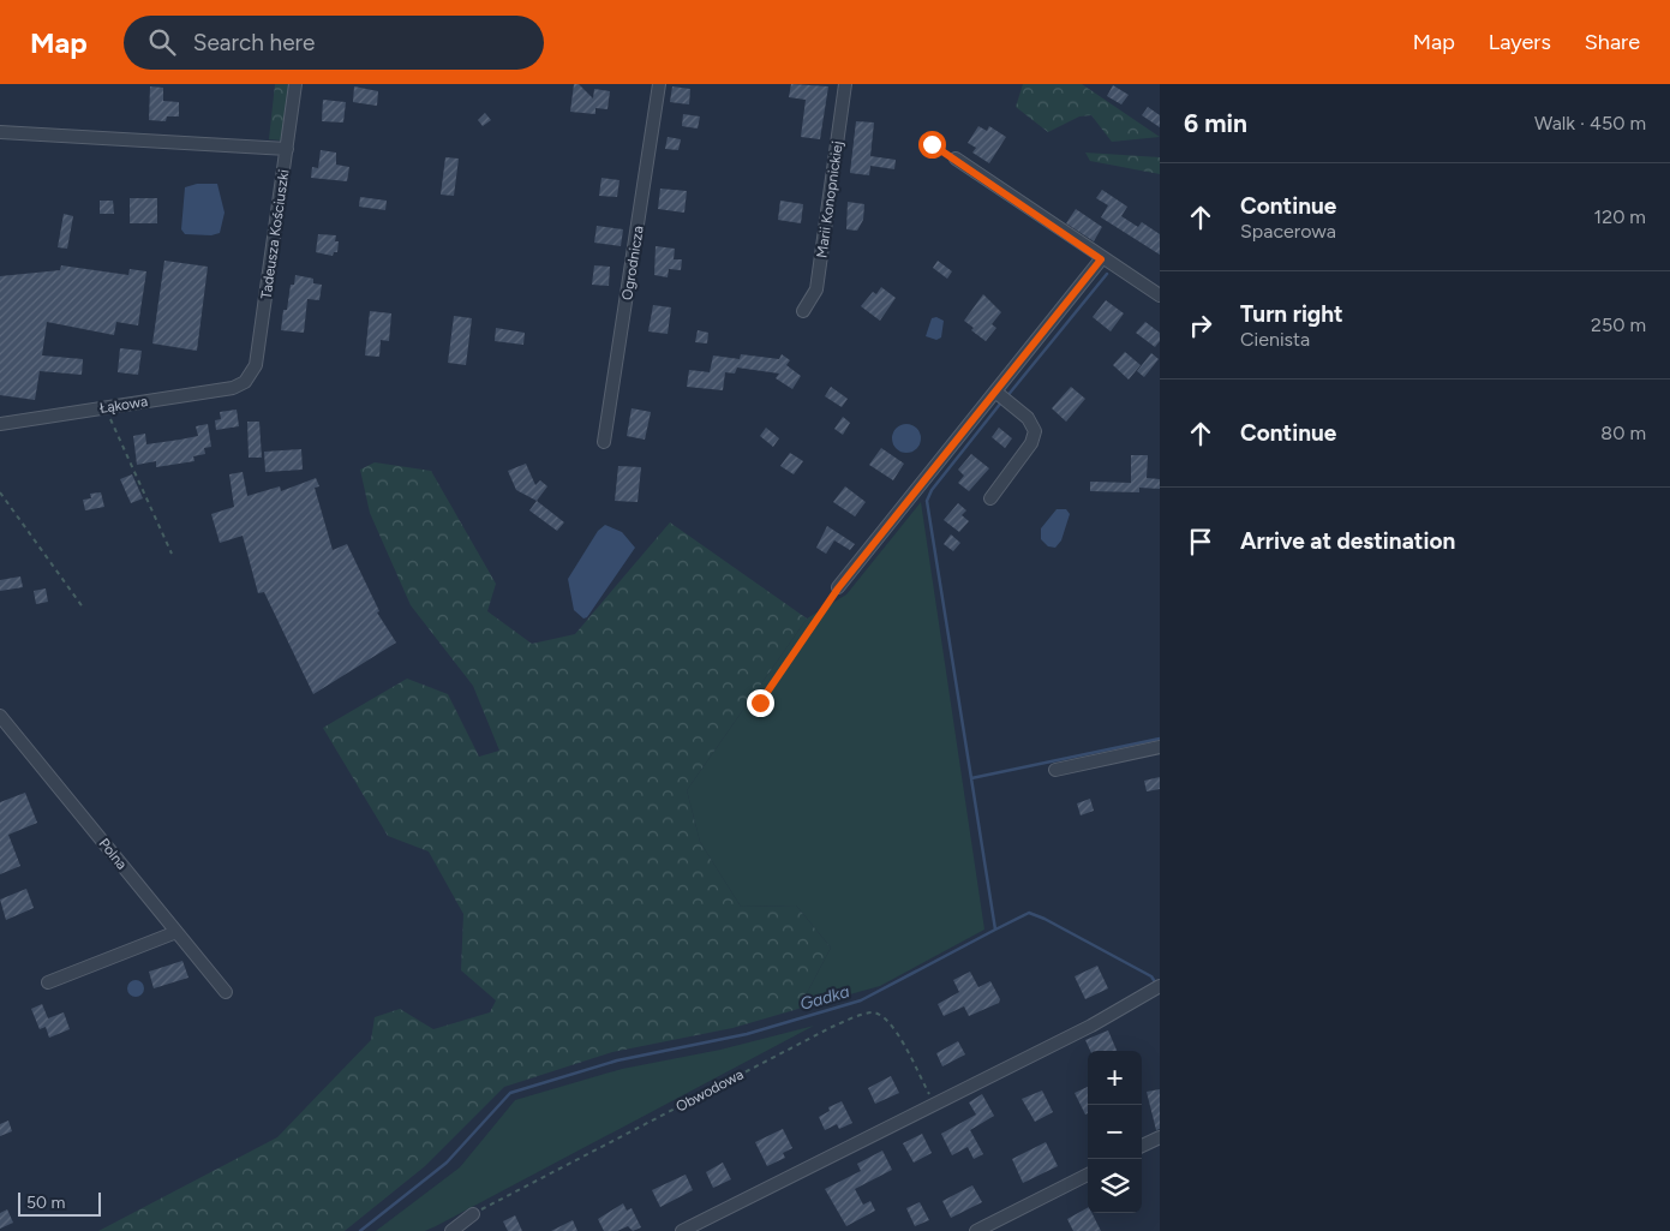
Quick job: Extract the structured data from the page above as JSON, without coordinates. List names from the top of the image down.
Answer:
{
  "streets": {
    "street": [
      "Marii Konopnickiej",
      "Tadeusza Kościuszki",
      "Ogrodnicza",
      "Łąkowa",
      "Polna"
    ],
    "path": ["Obwodowa"]
  },
  "crossings": [
    ["Tadeusza Kościuszki", "Łąkowa"]
  ],
  "water": ["Gadka"],
  "scale_bar": "50 m",
  "page": {
    "header": "Map",
    "search": "Search here",
    "nav": ["Map", "Layers", "Share"],
    "heading": ["6 min", "Walk · 450 m"],
    "list": [
      ["Continue", "Spacerowa", "120 m"],
      ["Turn right", "Cienista", "250 m"],
      ["Continue", "80 m"],
      "Arrive at destination"
    ],
    "map_buttons": ["+", "−"],
    "scale": "50 m"
  }
}
